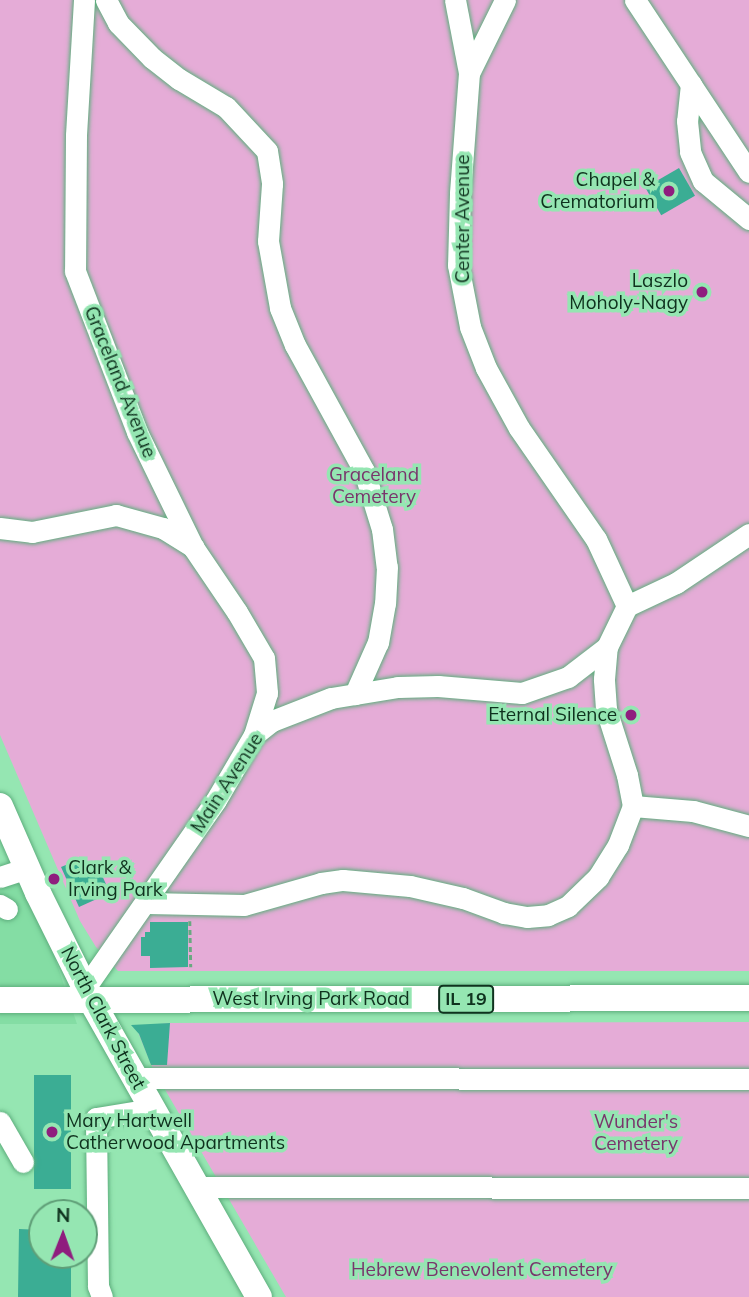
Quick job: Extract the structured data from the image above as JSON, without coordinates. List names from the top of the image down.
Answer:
{
  "streets": {
    "main road": ["West Irving Park Road", "IL 19", "North Clark Street"],
    "street": ["Center Avenue", "Graceland Avenue", "Main Avenue"]
  },
  "crossings": [
    ["Graceland Avenue", "Main Avenue"],
    ["Main Avenue", "West Irving Park Road"],
    ["Main Avenue", "North Clark Street"],
    ["West Irving Park Road", "North Clark Street"]
  ],
  "parks": ["Graceland Cemetery", "Wunder's Cemetery", "Hebrew Benevolent Cemetery"],
  "places": [
    "Chapel & Crematorium",
    "Laszlo Moholy-Nagy",
    "Eternal Silence",
    "Clark & Irving Park",
    "Mary Hartwell Catherwood Apartments"
  ],
  "north": "top"
}
